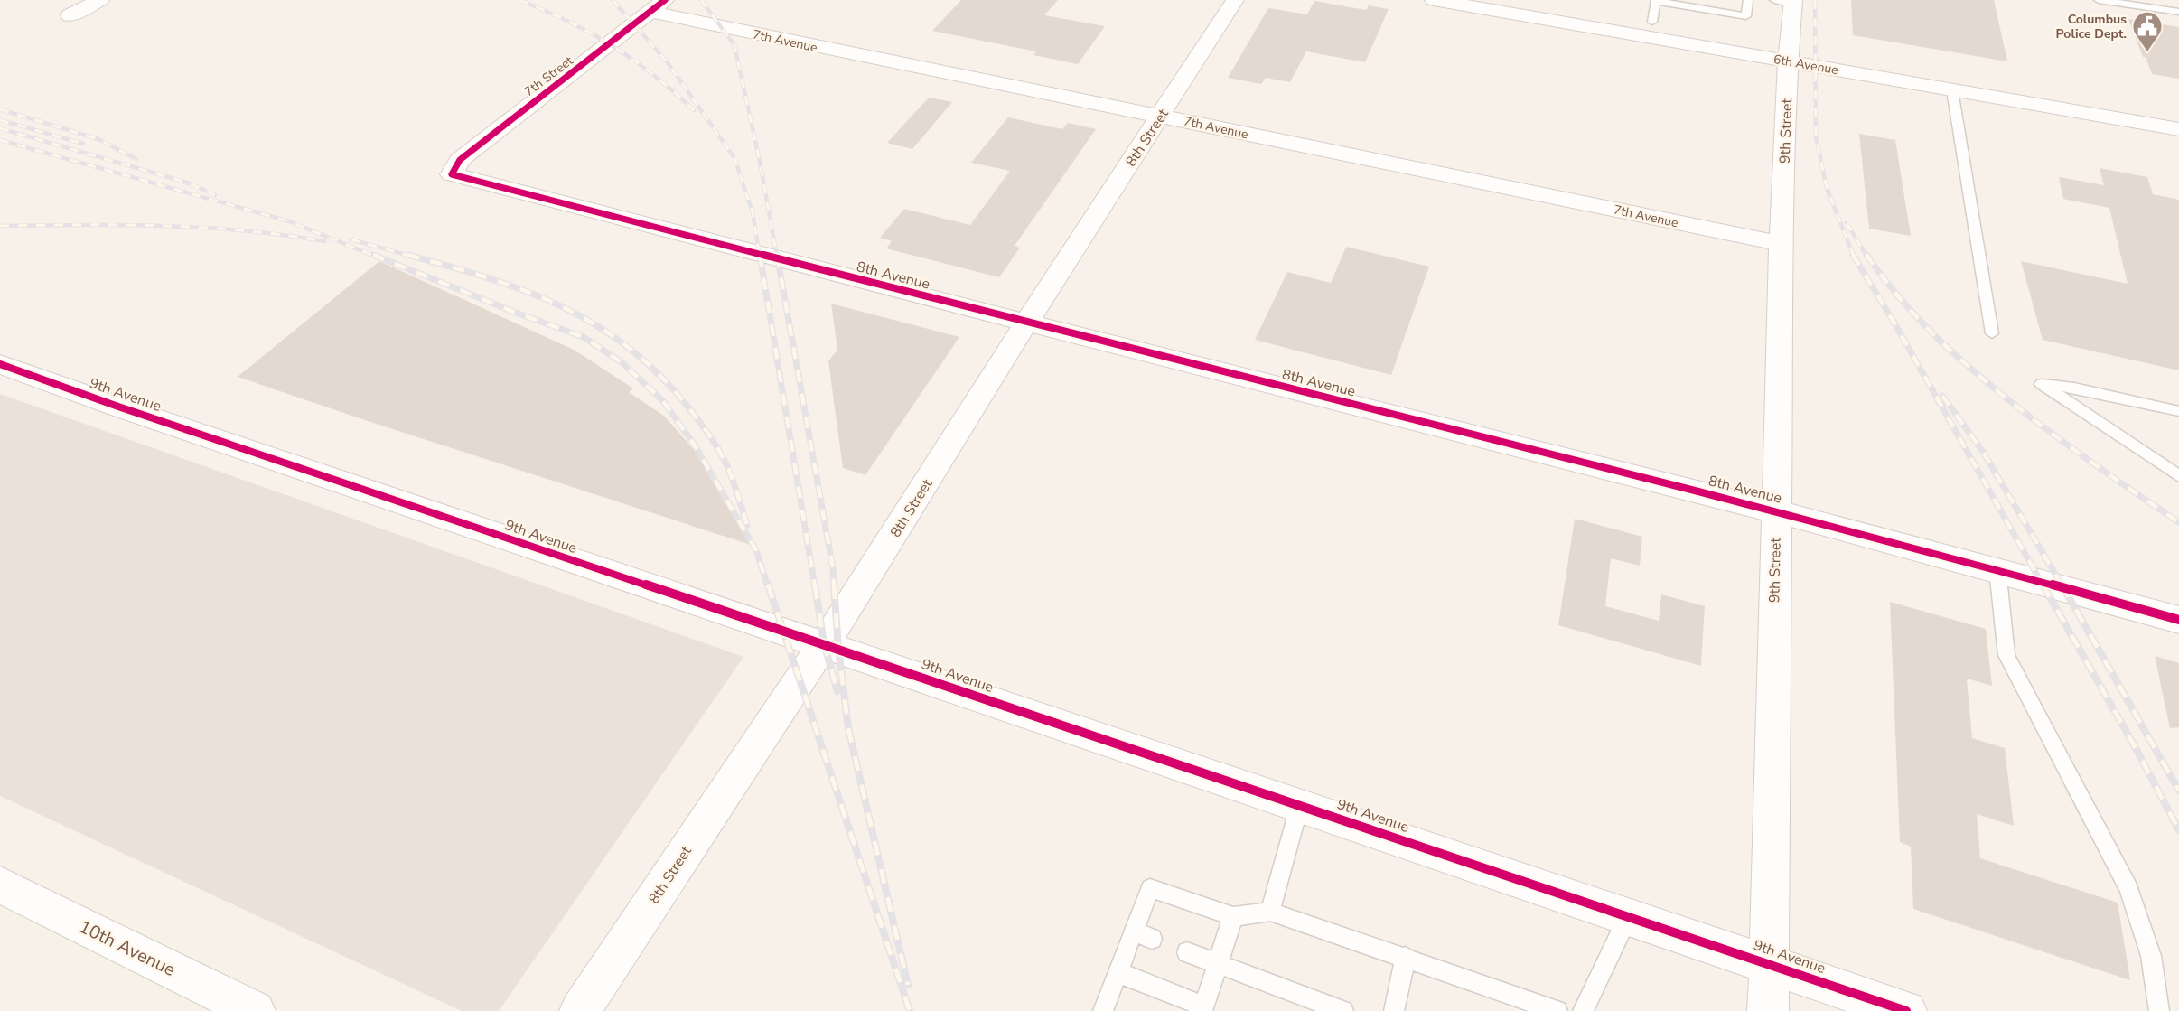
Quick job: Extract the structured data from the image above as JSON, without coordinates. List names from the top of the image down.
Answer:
{
  "streets": {
    "street": [
      "7th Avenue",
      "6th Avenue",
      "7th Street",
      "9th Street",
      "8th Street",
      "8th Avenue",
      "9th Avenue",
      "10th Avenue"
    ]
  },
  "crossings": [
    ["7th Avenue", "7th Street"],
    ["7th Avenue", "9th Street"],
    ["7th Avenue", "8th Street"],
    ["6th Avenue", "9th Street"],
    ["7th Street", "8th Avenue"],
    ["9th Street", "8th Avenue"],
    ["9th Street", "9th Avenue"],
    ["8th Street", "8th Avenue"],
    ["8th Street", "9th Avenue"]
  ],
  "places": {
    "public building": ["Columbus Police Dept."]
  }
}
